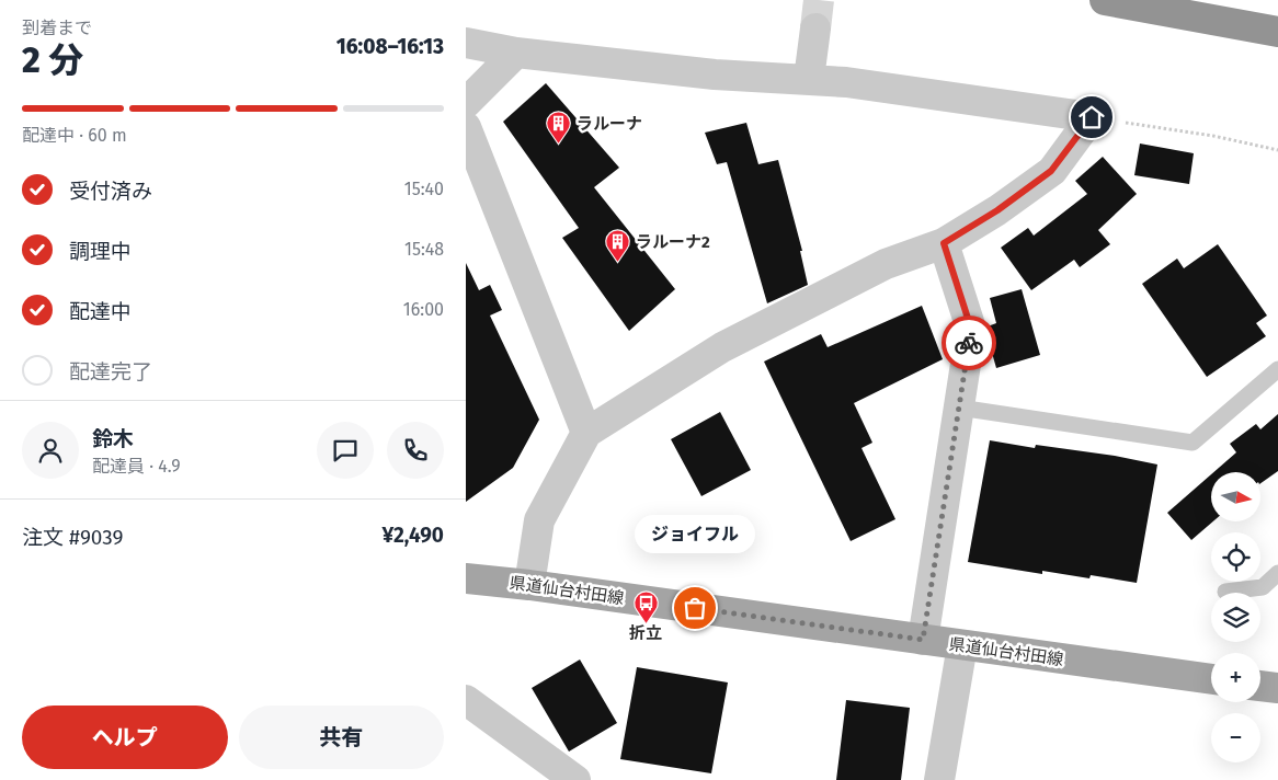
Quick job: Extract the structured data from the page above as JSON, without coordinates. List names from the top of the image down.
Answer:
{
  "streets": {
    "main road": ["県道仙台村田線"]
  },
  "places": {
    "building": ["ラルーナ", "ラルーナ2"],
    "other": ["ジョイフル"],
    "bus stop": ["折立"]
  },
  "north": "right",
  "page": {
    "heading": ["2 分", "到着まで", "16:08–16:13"],
    "panel": [
      "鈴木",
      "配達員 · 4.9",
      "注文 #9039",
      "¥2,490"
    ],
    "bar": "配達中 · 60 m",
    "list": [
      ["受付済み", "15:40"],
      ["調理中", "15:48"],
      ["配達中", "16:00"],
      "配達完了"
    ],
    "map_buttons": ["+", "−"],
    "bubble": "ジョイフル",
    "buttons": ["ヘルプ", "共有"]
  }
}
